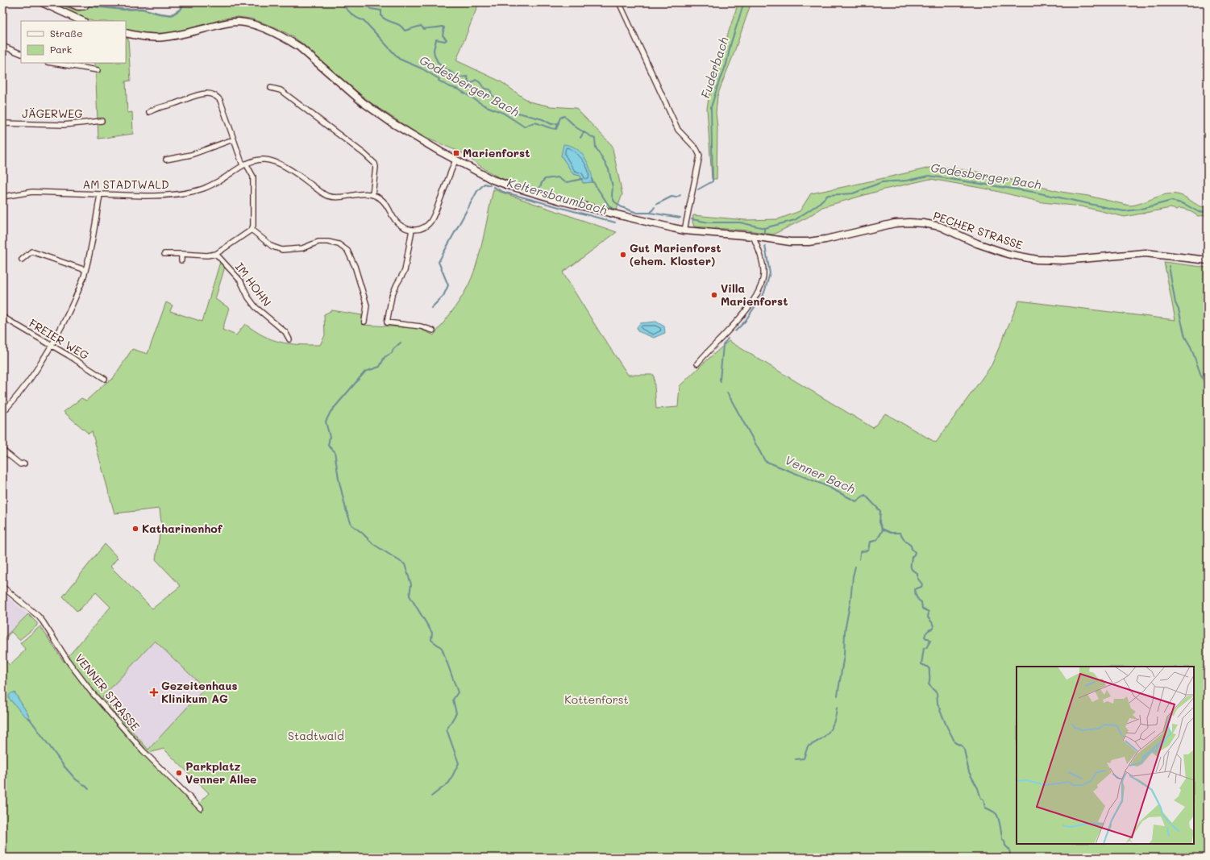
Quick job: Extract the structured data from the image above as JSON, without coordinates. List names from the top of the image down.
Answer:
{
  "streets": {
    "main road": ["PECHER STRASSE"],
    "street": [
      "JÄGERWEG",
      "AM STADTWALD",
      "IM HOHN",
      "FREIER WEG",
      "VENNER STRASSE"
    ]
  },
  "water": [
    "Fuderbach",
    "Godesberger Bach",
    "Keltersbaumbach",
    "Venner Bach"
  ],
  "parks": ["Kottenforst", "Stadtwald"],
  "places": {
    "transit": ["Marienforst"],
    "other": [
      "Gut Marienforst (ehem. Kloster)",
      "Villa Marienforst",
      "Katharinenhof",
      "Parkplatz Venner Allee"
    ],
    "health": ["Gezeitenhaus Klinikum AG"]
  },
  "legend": ["Straße", "Park"]
}
